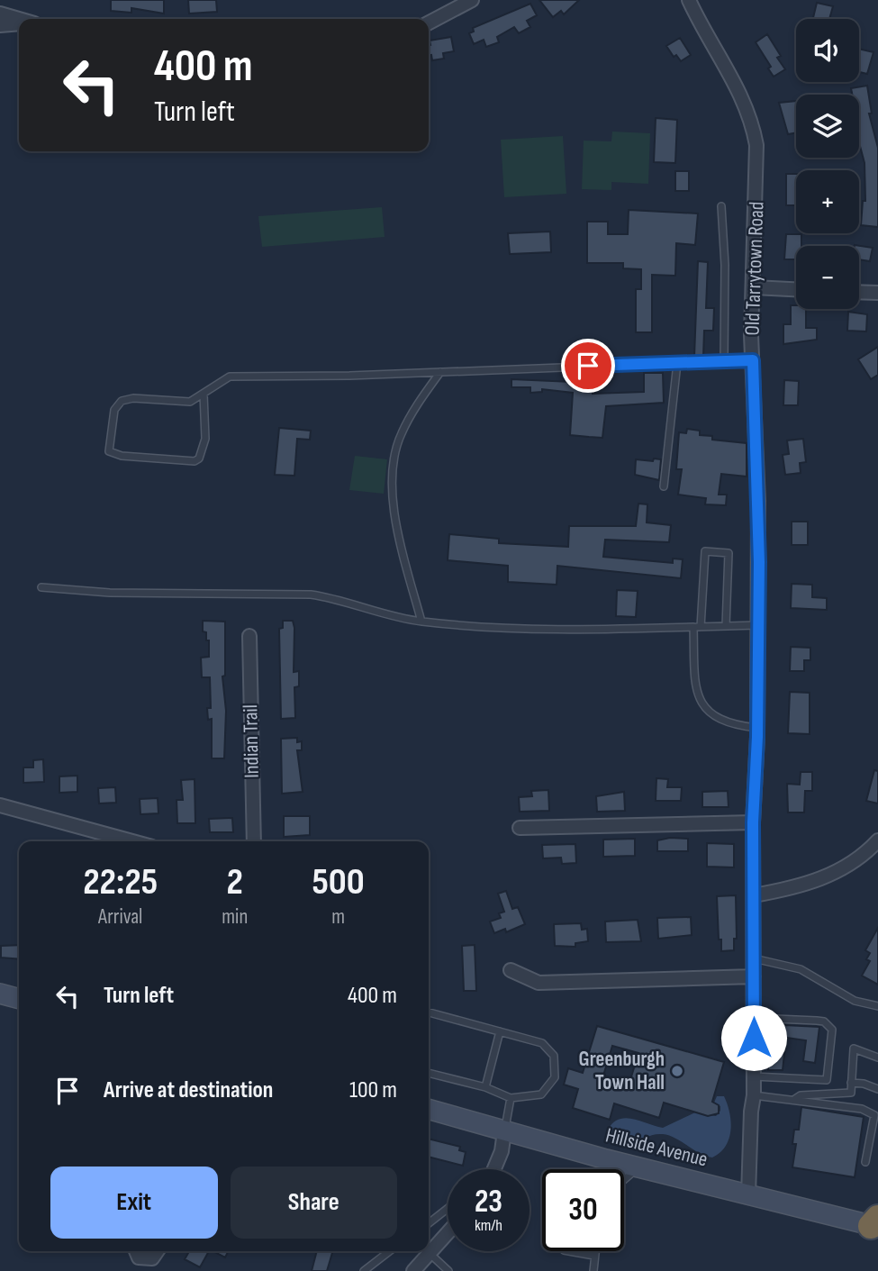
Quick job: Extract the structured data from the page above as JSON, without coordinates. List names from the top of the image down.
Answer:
{
  "streets": {
    "main road": ["Hillside Avenue"],
    "street": ["Old Tarrytown Road", "Indian Trail"]
  },
  "crossings": [
    ["Old Tarrytown Road", "Hillside Avenue"]
  ],
  "places": ["Greenburgh Town Hall"],
  "page": {
    "map_buttons": ["+", "−"],
    "turn": ["400 m", "Turn left"],
    "eta": [
      "22:25",
      "Arrival",
      "2",
      "min",
      "500",
      "m"
    ],
    "list": [
      {
        "name": "Turn left",
        "value": "400 m"
      },
      {
        "name": "Arrive at destination",
        "value": "100 m"
      }
    ],
    "buttons": ["Exit", "Share"],
    "speed": "23 km/h",
    "limit": "30"
  }
}
